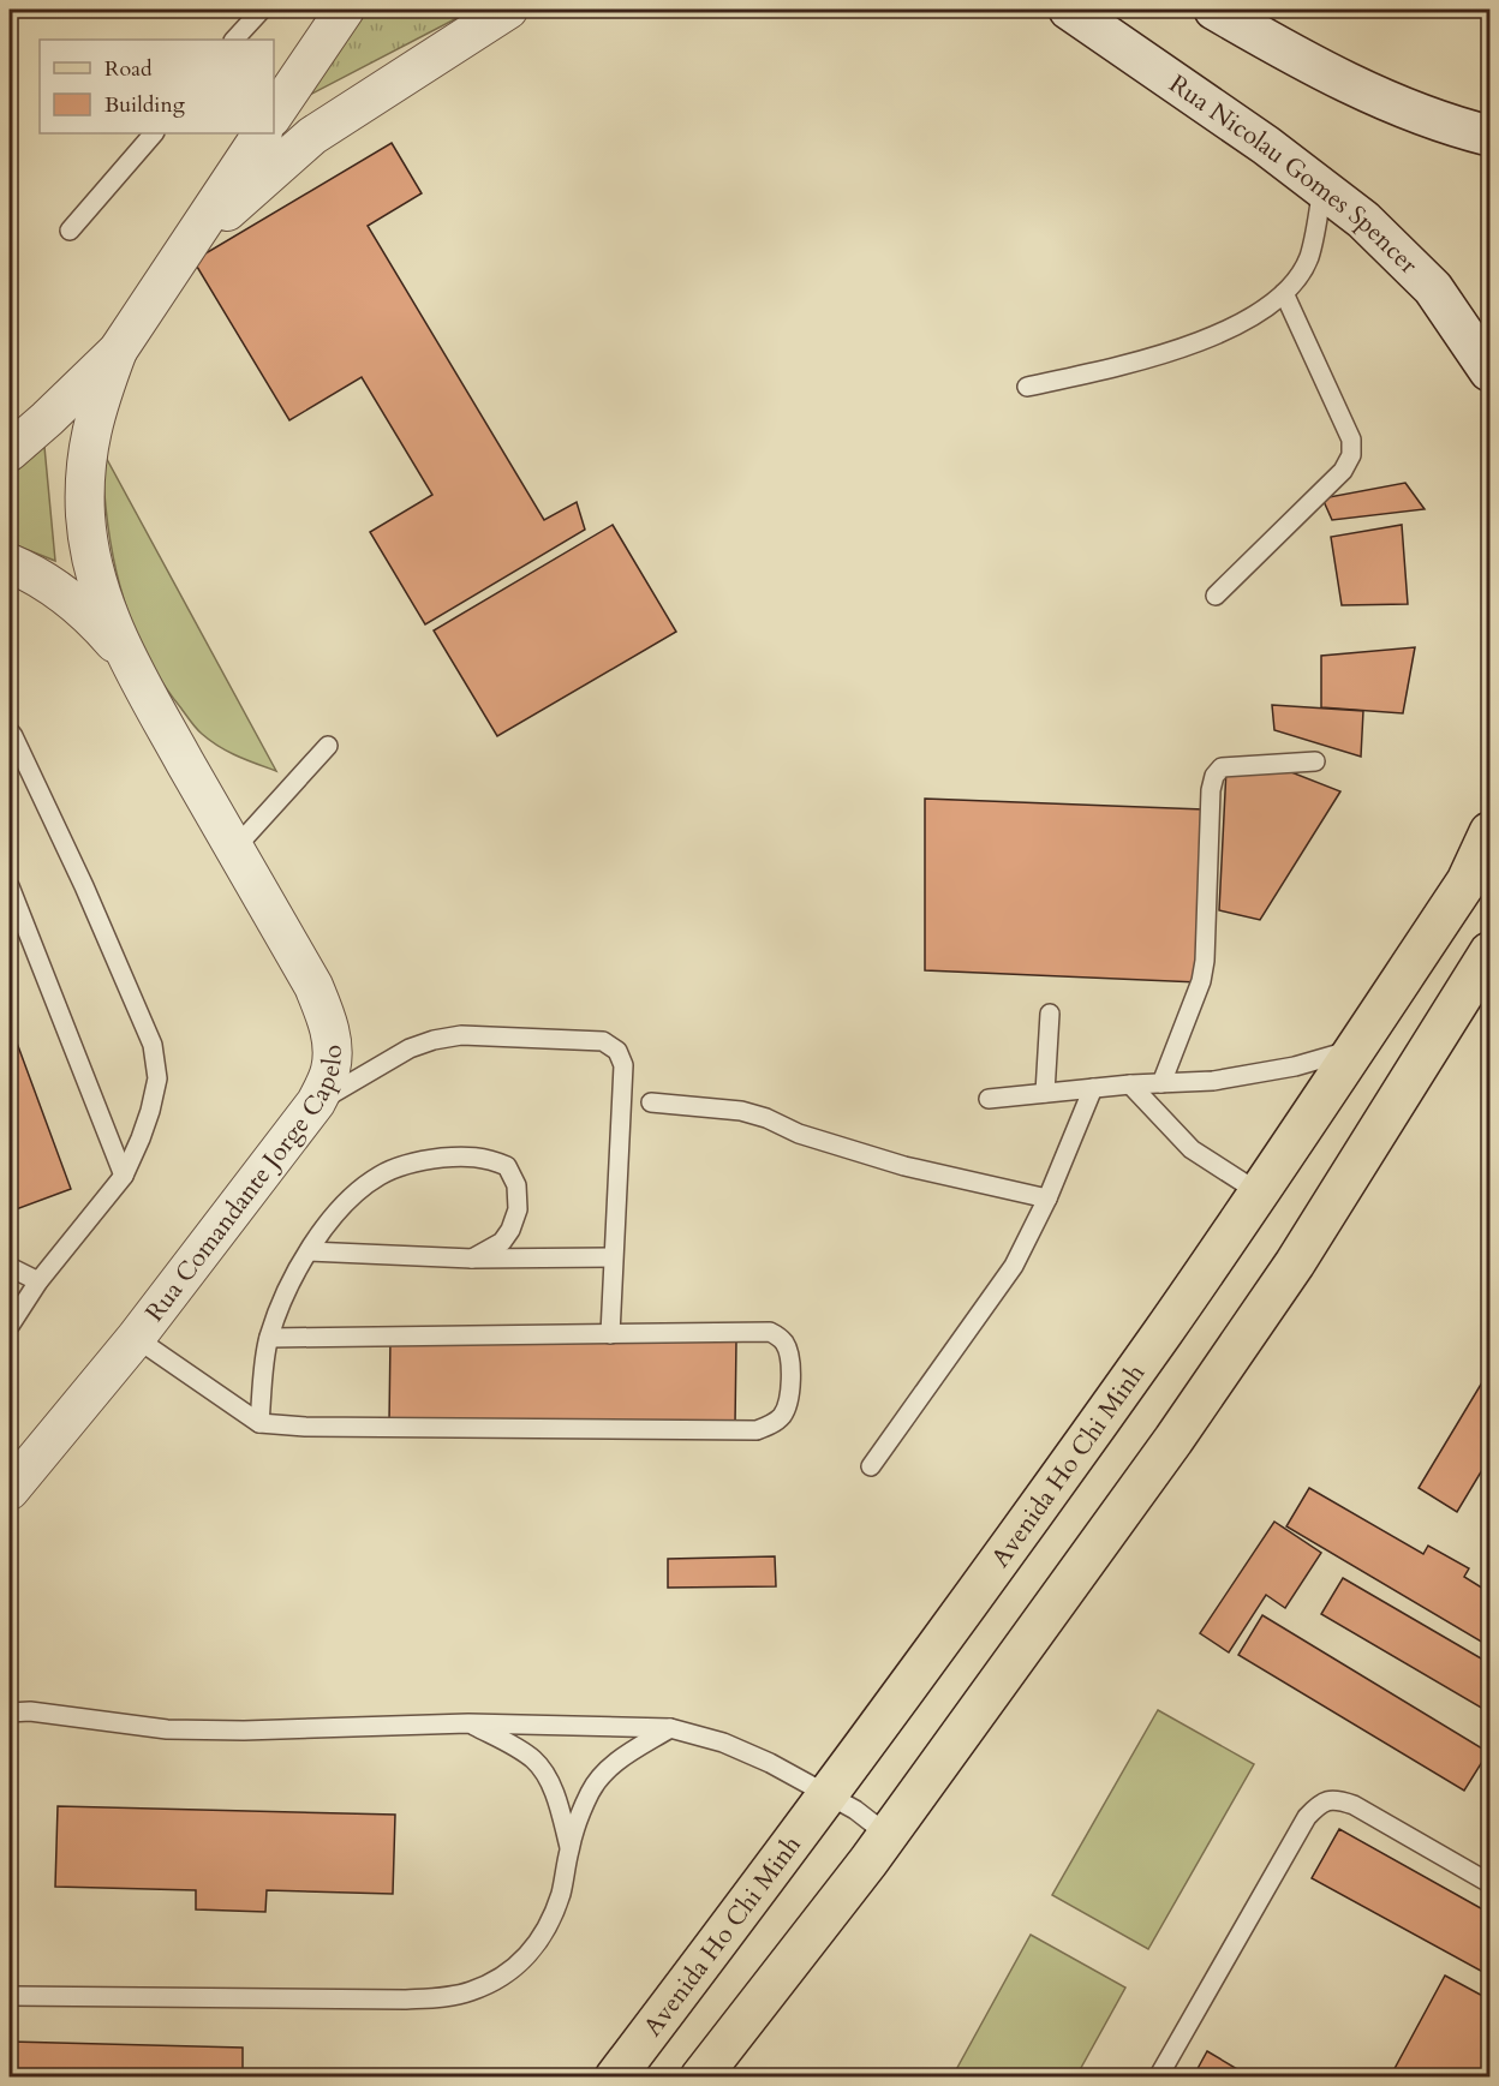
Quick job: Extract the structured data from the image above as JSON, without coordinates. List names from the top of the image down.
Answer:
{
  "streets": {
    "main road": ["Avenida Ho Chi Minh"],
    "street": ["Rua Nicolau Gomes Spencer", "Rua Comandante Jorge Capelo"]
  },
  "legend": ["Road", "Building"]
}
